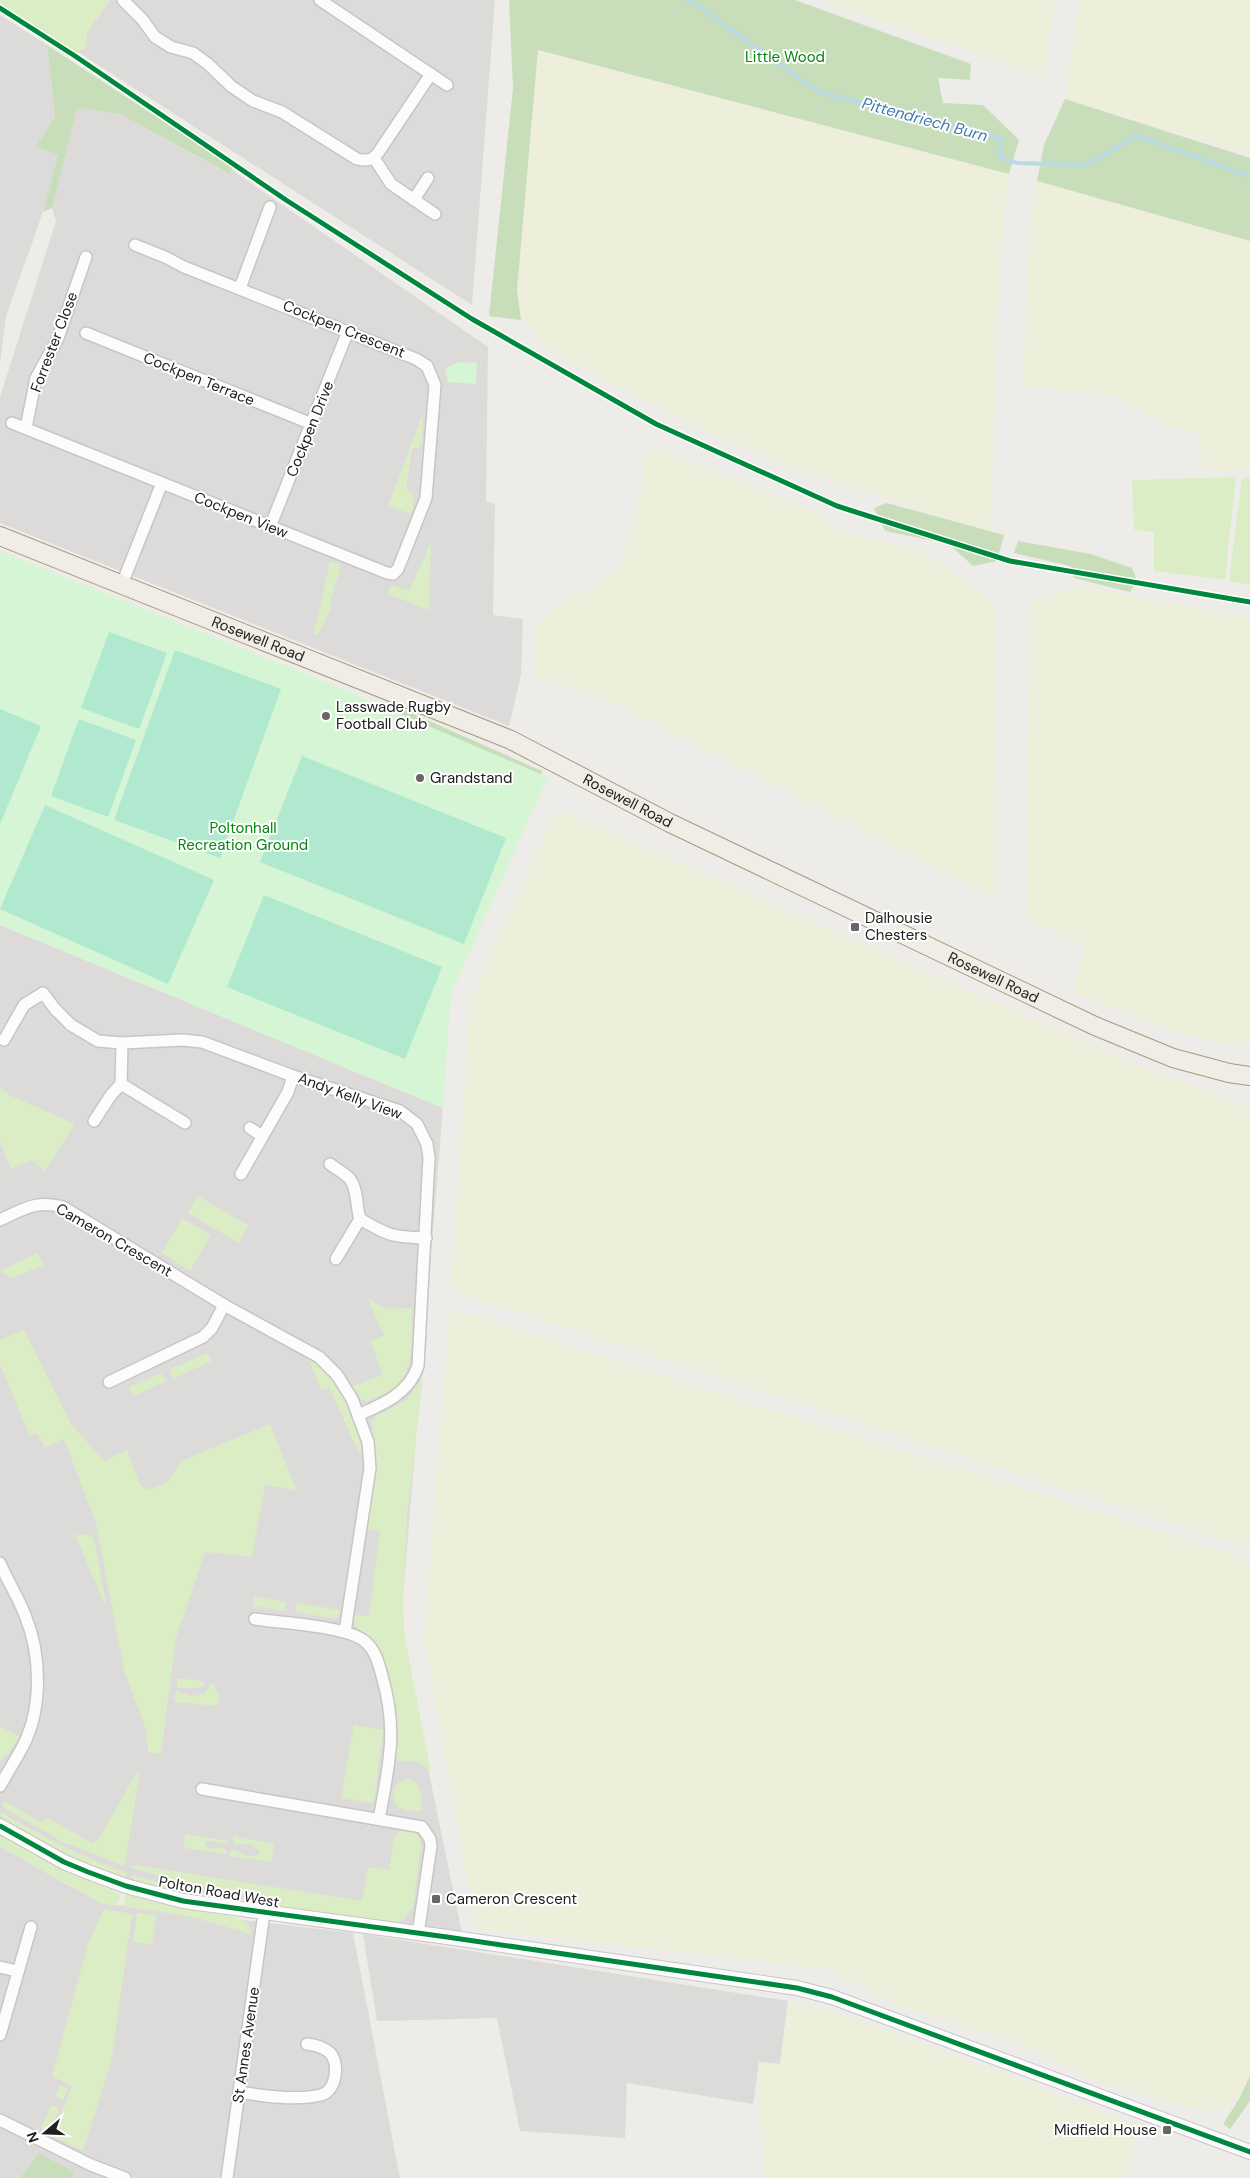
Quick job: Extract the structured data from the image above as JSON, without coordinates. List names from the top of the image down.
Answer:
{
  "streets": {
    "main road": ["Rosewell Road"],
    "street": [
      "Cockpen Crescent",
      "Forrester Close",
      "Cockpen Terrace",
      "Cockpen Drive",
      "Cockpen View",
      "Andy Kelly View",
      "Cameron Crescent",
      "Polton Road West",
      "St Annes Avenue"
    ]
  },
  "crossings": [
    ["Cockpen Crescent", "Cockpen Drive"],
    ["Cockpen Crescent", "Cockpen View"],
    ["Forrester Close", "Cockpen View"],
    ["Cockpen Terrace", "Cockpen Drive"],
    ["Cockpen Drive", "Cockpen View"],
    ["Andy Kelly View", "Cameron Crescent"],
    ["Polton Road West", "St Annes Avenue"]
  ],
  "water": ["Pittendriech Burn"],
  "parks": ["Little Wood", "Poltonhall Recreation Ground"],
  "places": {
    "other": ["Lasswade Rugby Football Club", "Grandstand"],
    "transit": ["Dalhousie Chesters", "Cameron Crescent", "Midfield House"]
  },
  "north": "left"
}
